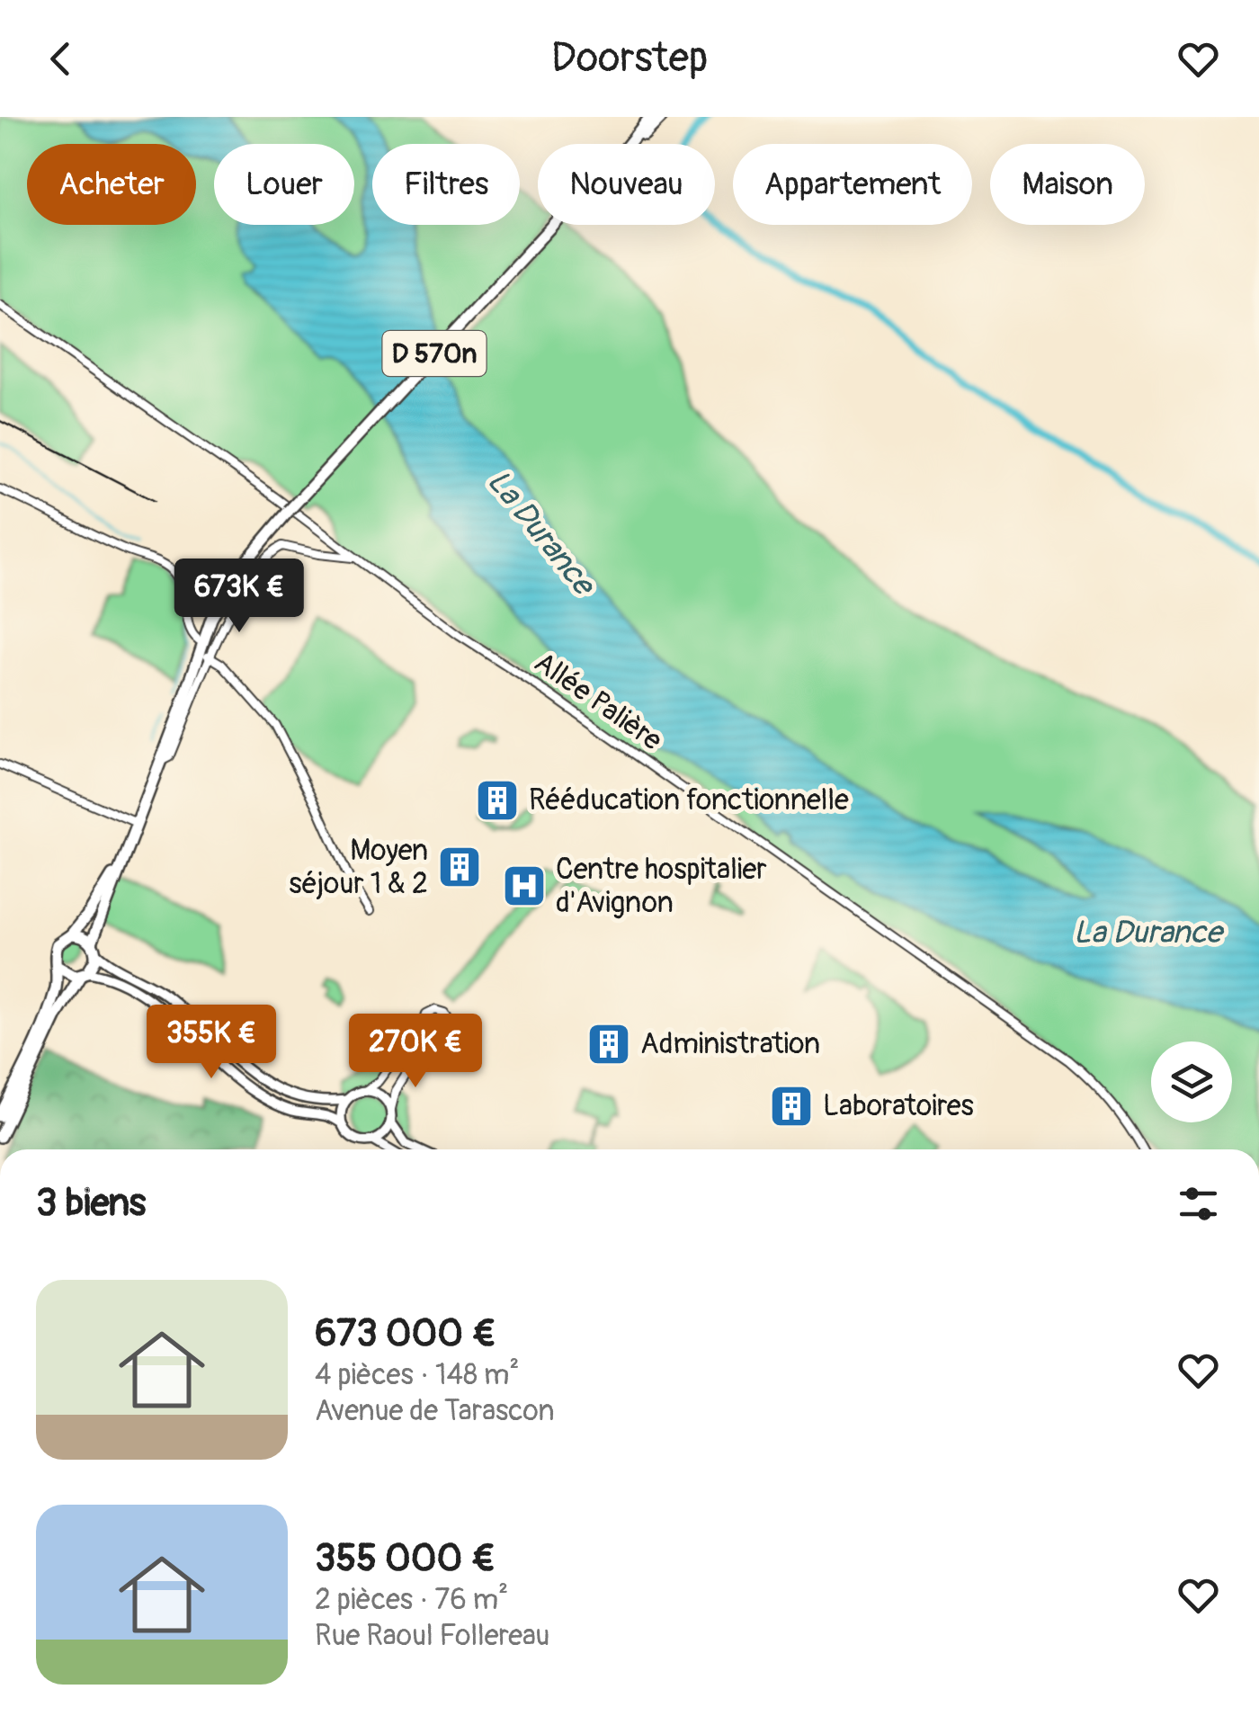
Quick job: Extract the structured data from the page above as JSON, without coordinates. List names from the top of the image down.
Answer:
{
  "streets": {
    "main road": ["D 570n"],
    "street": ["Allée Palière"]
  },
  "water": ["La Durance"],
  "places": {
    "building": [
      "Rééducation fonctionnelle",
      "Moyen séjour 1 & 2",
      "Administration",
      "Laboratoires"
    ],
    "hospital": ["Centre hospitalier d'Avignon"]
  },
  "page": {
    "header": "Doorstep",
    "chip": [
      "Acheter",
      "Louer",
      "Filtres",
      "Nouveau",
      "Appartement",
      "Maison"
    ],
    "price": ["673K €", "355K €", "270K €"],
    "heading": "3 biens",
    "list": [
      {
        "name": "673 000 €",
        "note": "4 pièces · 148 m² · Avenue de Tarascon"
      },
      {
        "name": "355 000 €",
        "note": "2 pièces · 76 m² · Rue Raoul Follereau"
      }
    ]
  }
}
